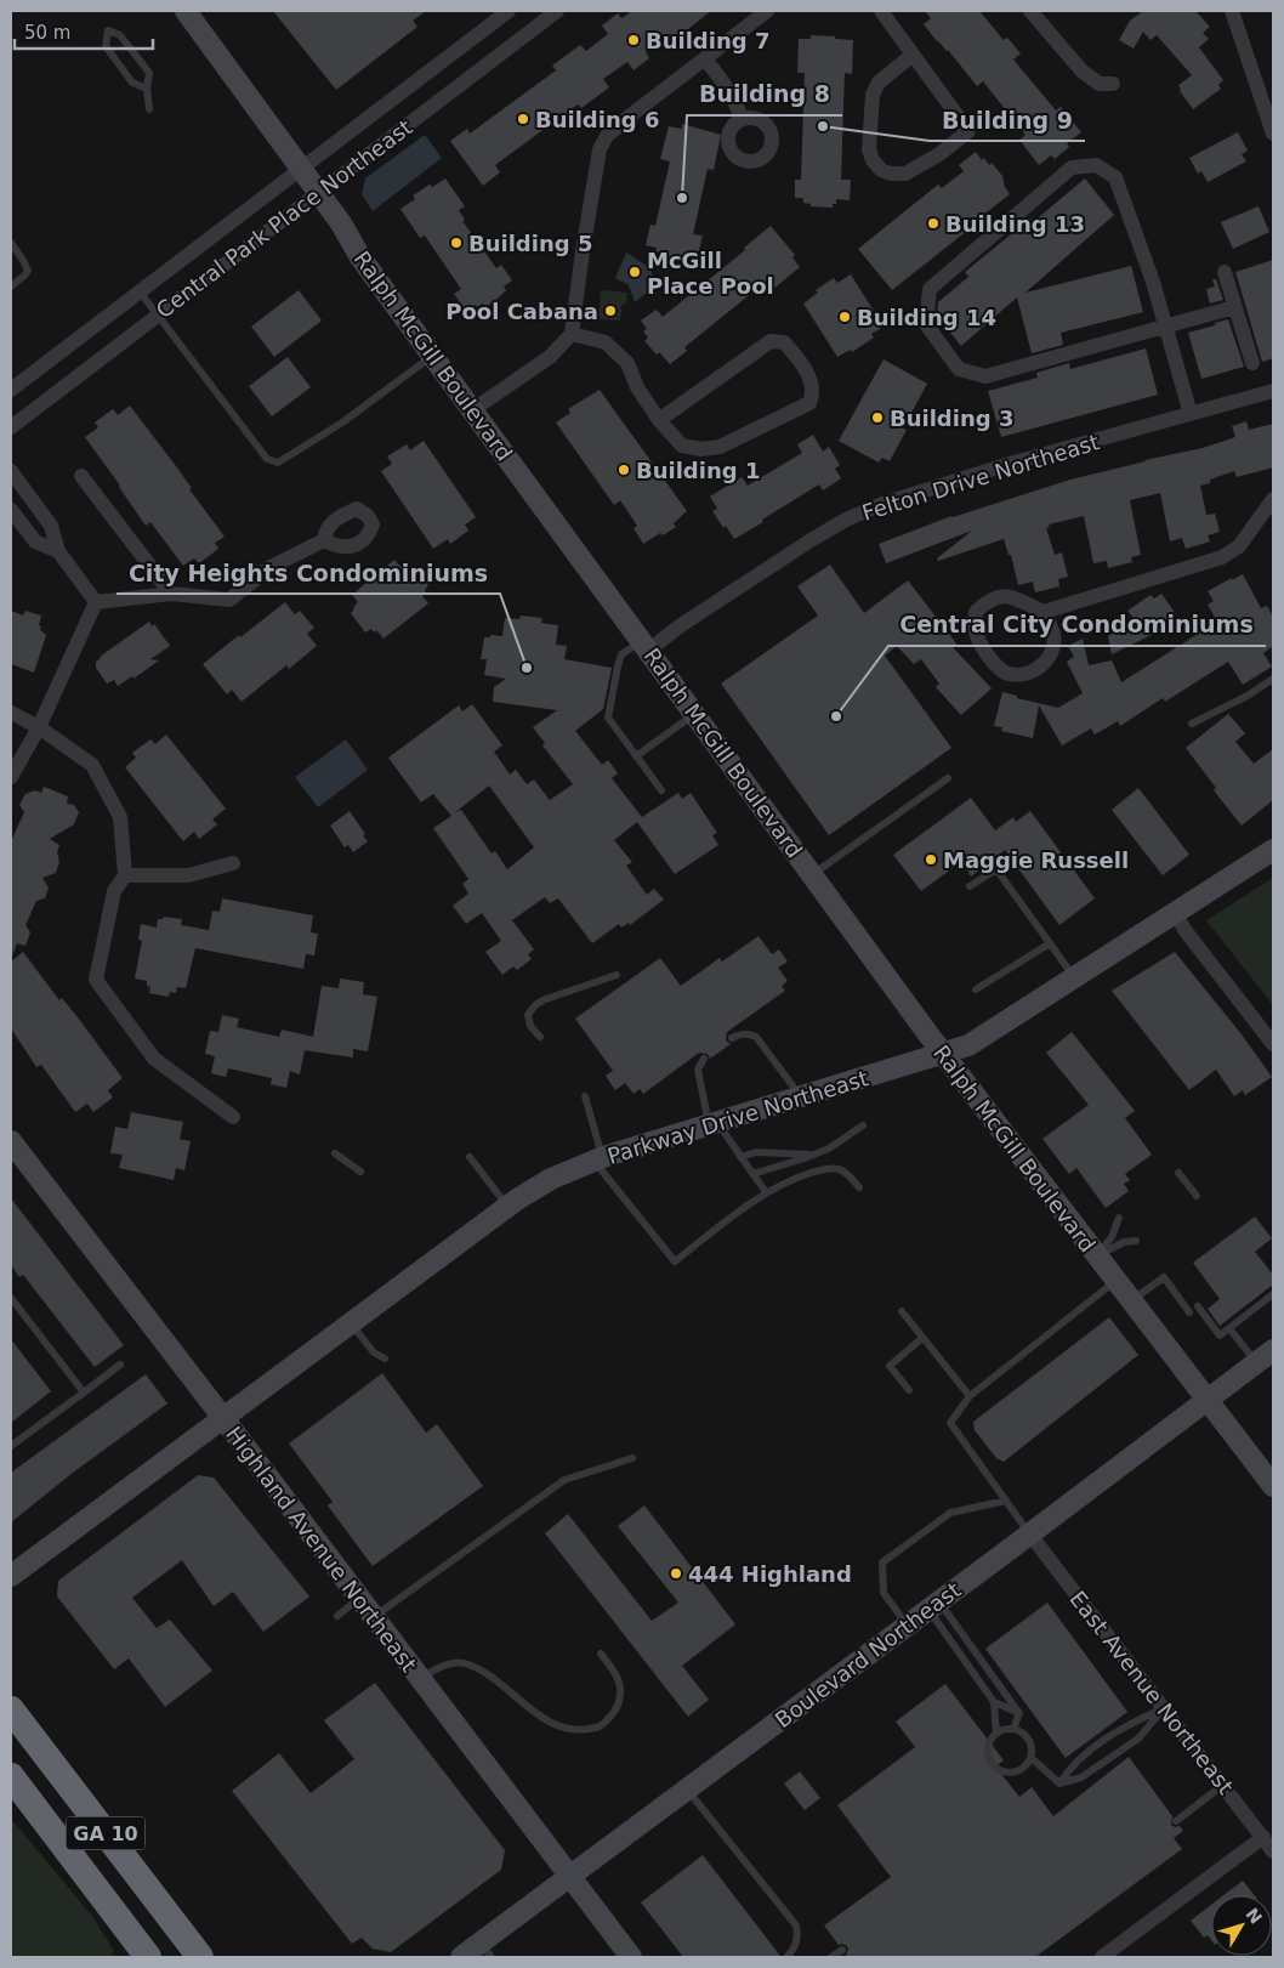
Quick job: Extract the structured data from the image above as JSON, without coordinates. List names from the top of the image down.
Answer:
{
  "streets": {
    "highway": ["GA 10"],
    "main road": [
      "Ralph McGill Boulevard",
      "Parkway Drive Northeast",
      "Highland Avenue Northeast",
      "Boulevard Northeast"
    ],
    "street": ["Central Park Place Northeast", "Felton Drive Northeast", "East Avenue Northeast"]
  },
  "crossings": [
    ["Central Park Place Northeast", "Ralph McGill Boulevard"],
    ["Ralph McGill Boulevard", "Felton Drive Northeast"],
    ["Ralph McGill Boulevard", "Parkway Drive Northeast"],
    ["Ralph McGill Boulevard", "Boulevard Northeast"],
    ["Parkway Drive Northeast", "Highland Avenue Northeast"],
    ["Highland Avenue Northeast", "Boulevard Northeast"],
    ["Boulevard Northeast", "East Avenue Northeast"]
  ],
  "places": [
    "Building 7",
    "Building 6",
    "Building 9",
    "Building 8",
    "Building 13",
    "Building 5",
    "McGill Place Pool",
    "Pool Cabana",
    "Building 14",
    "Building 3",
    "Building 1",
    "City Heights Condominiums",
    "Central City Condominiums",
    "Maggie Russell",
    "444 Highland"
  ],
  "scale_bar": "50 m",
  "north": "top right"
}
